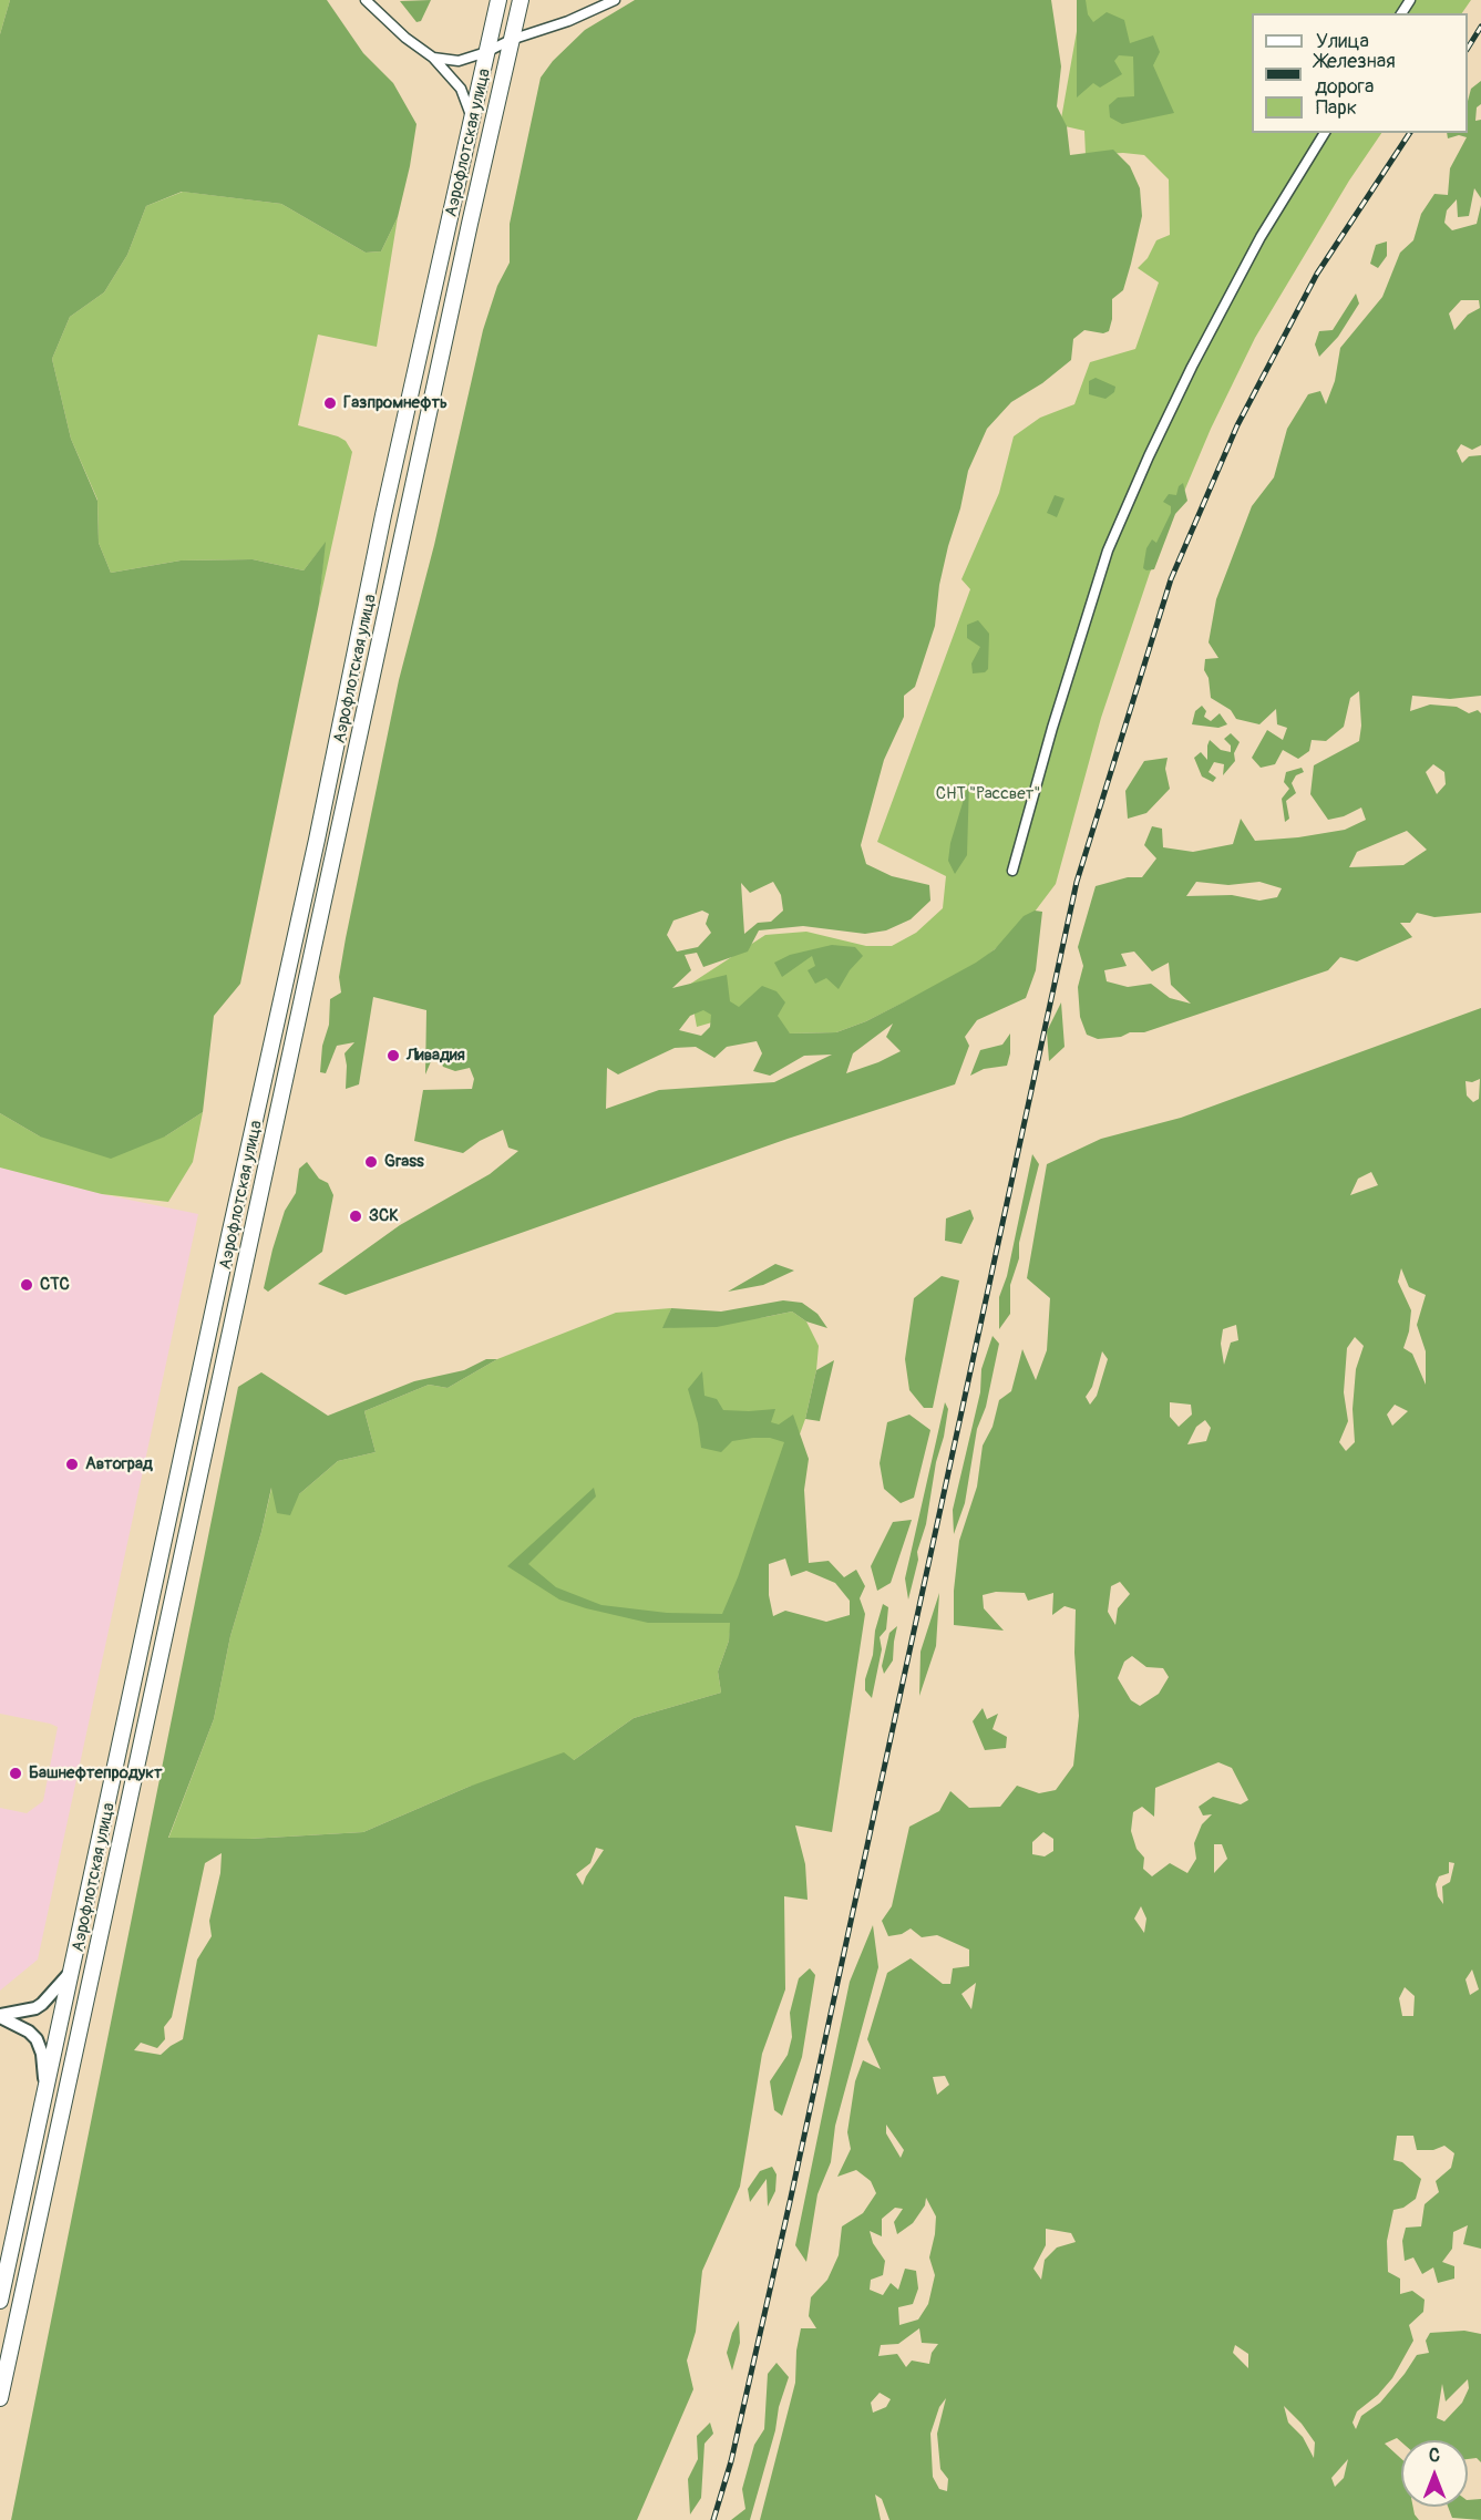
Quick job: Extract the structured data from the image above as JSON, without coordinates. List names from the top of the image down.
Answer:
{
  "streets": {
    "main road": ["Аэрофлотская улица"]
  },
  "parks": ["СНТ \"Рассвет\""],
  "places": [
    "Газпромнефть",
    "Ливадия",
    "Grass",
    "ЗСК",
    "СТС",
    "Автоград",
    "Башнефтепродукт"
  ],
  "legend": ["Улица", "Железная дорога", "Парк"],
  "north": "top"
}
